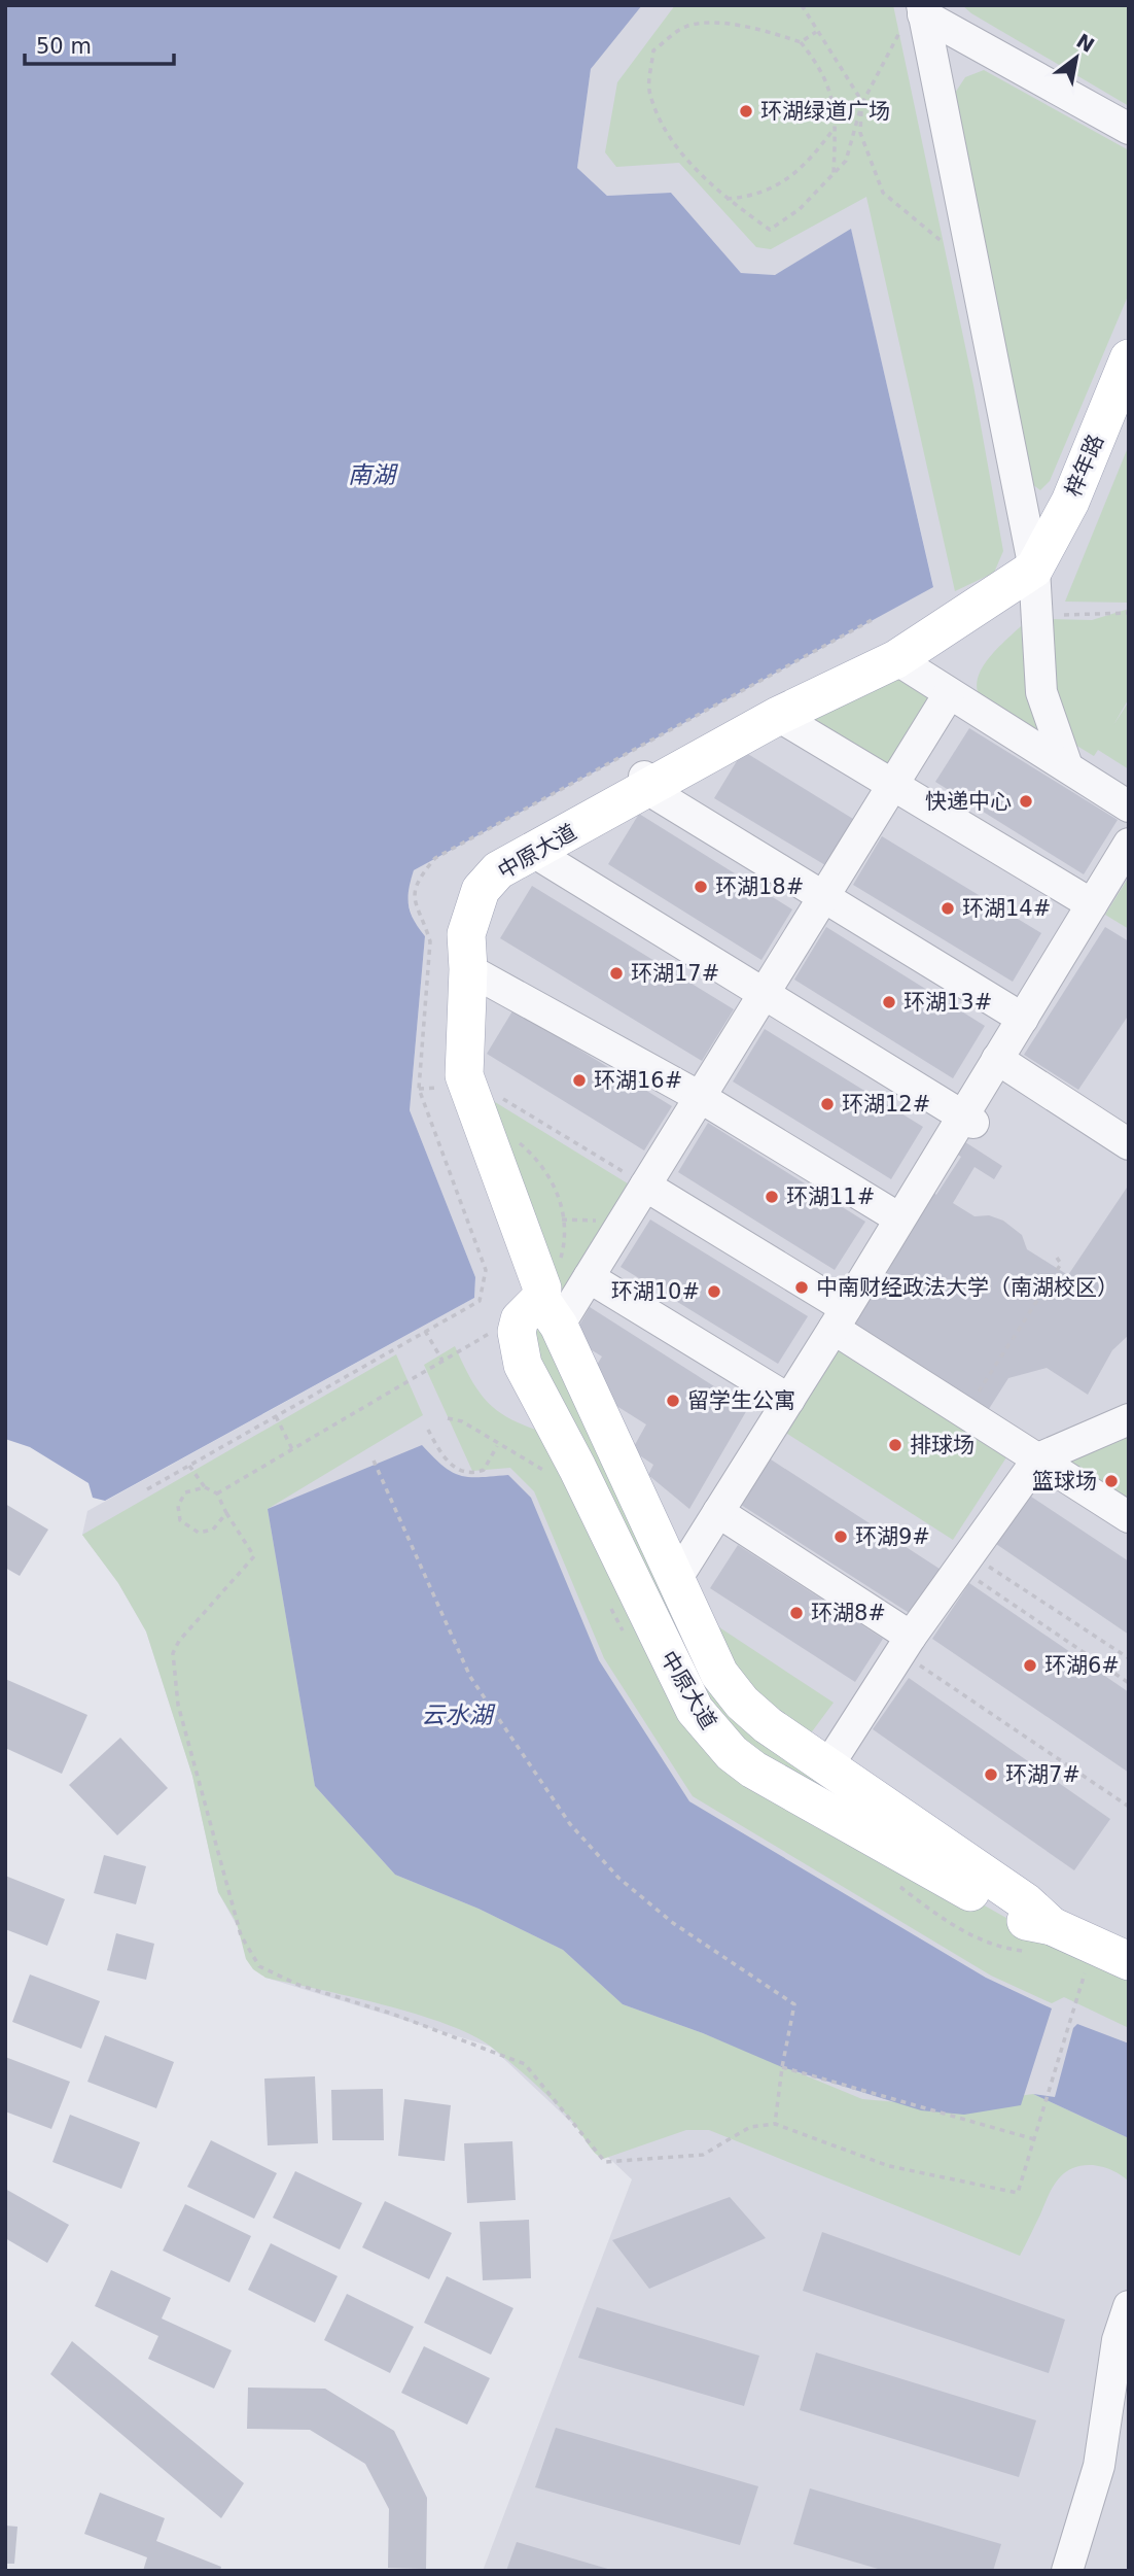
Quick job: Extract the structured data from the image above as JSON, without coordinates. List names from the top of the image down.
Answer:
{
  "streets": {
    "main road": ["梓年路", "中原大道"]
  },
  "crossings": [
    ["梓年路", "中原大道"]
  ],
  "water": ["南湖", "云水湖"],
  "places": [
    "环湖绿道广场",
    "快递中心",
    "环湖18#",
    "环湖14#",
    "环湖17#",
    "环湖13#",
    "环湖16#",
    "环湖12#",
    "环湖11#",
    "中南财经政法大学（南湖校区）",
    "环湖10#",
    "留学生公寓",
    "排球场",
    "篮球场",
    "环湖9#",
    "环湖8#",
    "环湖6#",
    "环湖7#"
  ],
  "scale_bar": "50 m",
  "north": "top right"
}
